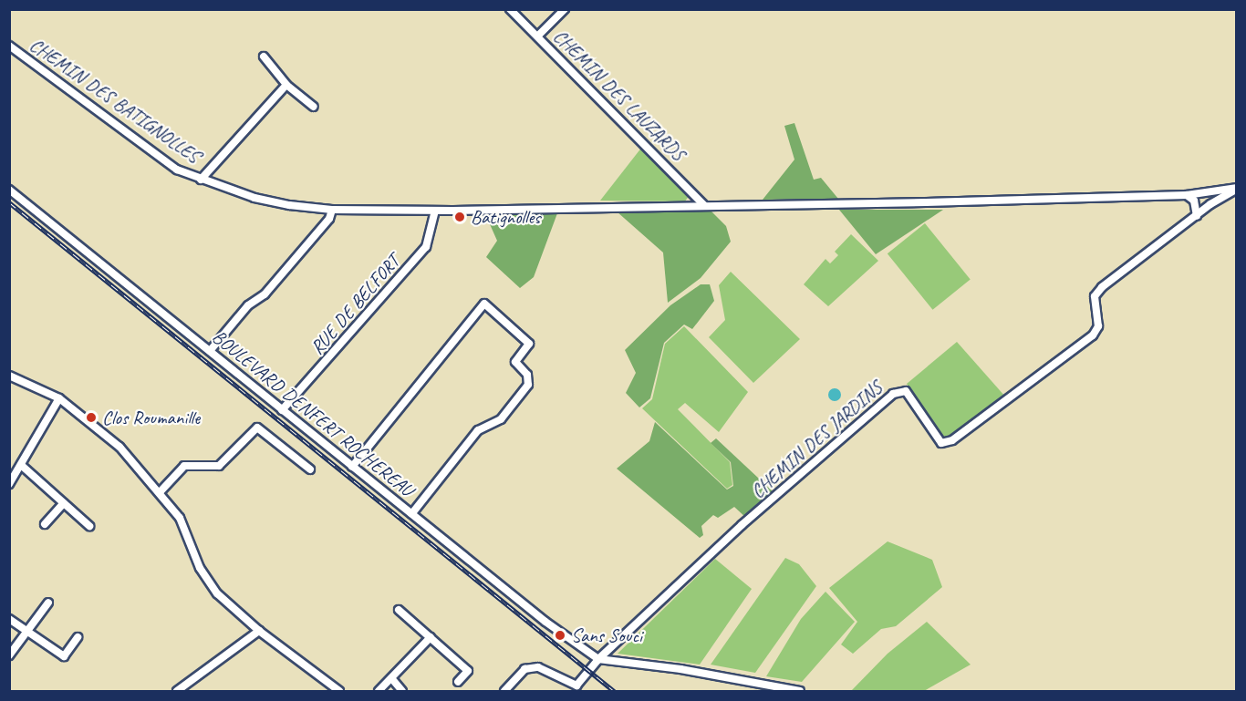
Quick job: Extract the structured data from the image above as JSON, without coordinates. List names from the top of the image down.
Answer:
{
  "streets": {
    "street": [
      "CHEMIN DES LAUZARDS",
      "CHEMIN DES BATIGNOLLES",
      "RUE DE BELFORT",
      "BOULEVARD DENFERT ROCHEREAU",
      "CHEMIN DES JARDINS"
    ]
  },
  "crossings": [
    ["CHEMIN DES LAUZARDS", "CHEMIN DES BATIGNOLLES"],
    ["CHEMIN DES BATIGNOLLES", "RUE DE BELFORT"],
    ["CHEMIN DES BATIGNOLLES", "CHEMIN DES JARDINS"],
    ["RUE DE BELFORT", "BOULEVARD DENFERT ROCHEREAU"],
    ["BOULEVARD DENFERT ROCHEREAU", "CHEMIN DES JARDINS"]
  ],
  "places": ["Batignolles", "Clos Roumanille", "Sans Souci"]
}
